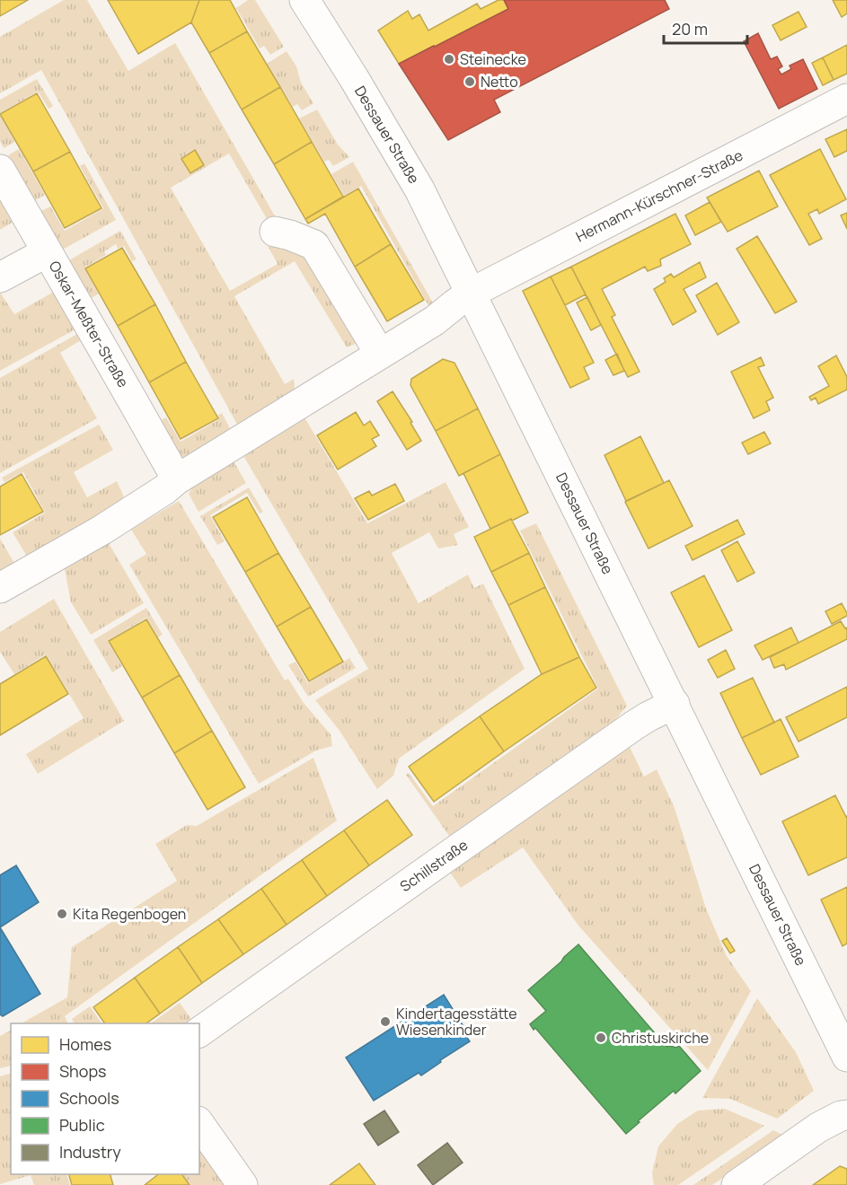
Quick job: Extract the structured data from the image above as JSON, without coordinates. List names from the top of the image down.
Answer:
{
  "streets": {
    "street": [
      "Dessauer Straße",
      "Hermann-Kürschner-Straße",
      "Oskar-Meßter-Straße",
      "Schillstraße"
    ]
  },
  "crossings": [
    ["Dessauer Straße", "Hermann-Kürschner-Straße"],
    ["Dessauer Straße", "Schillstraße"]
  ],
  "places": [
    "Steinecke",
    "Netto",
    "Kita Regenbogen",
    "Kindertagesstätte Wiesenkinder",
    "Christuskirche"
  ],
  "legend": [
    "Homes",
    "Shops",
    "Schools",
    "Public",
    "Industry"
  ],
  "scale_bar": "20 m"
}
